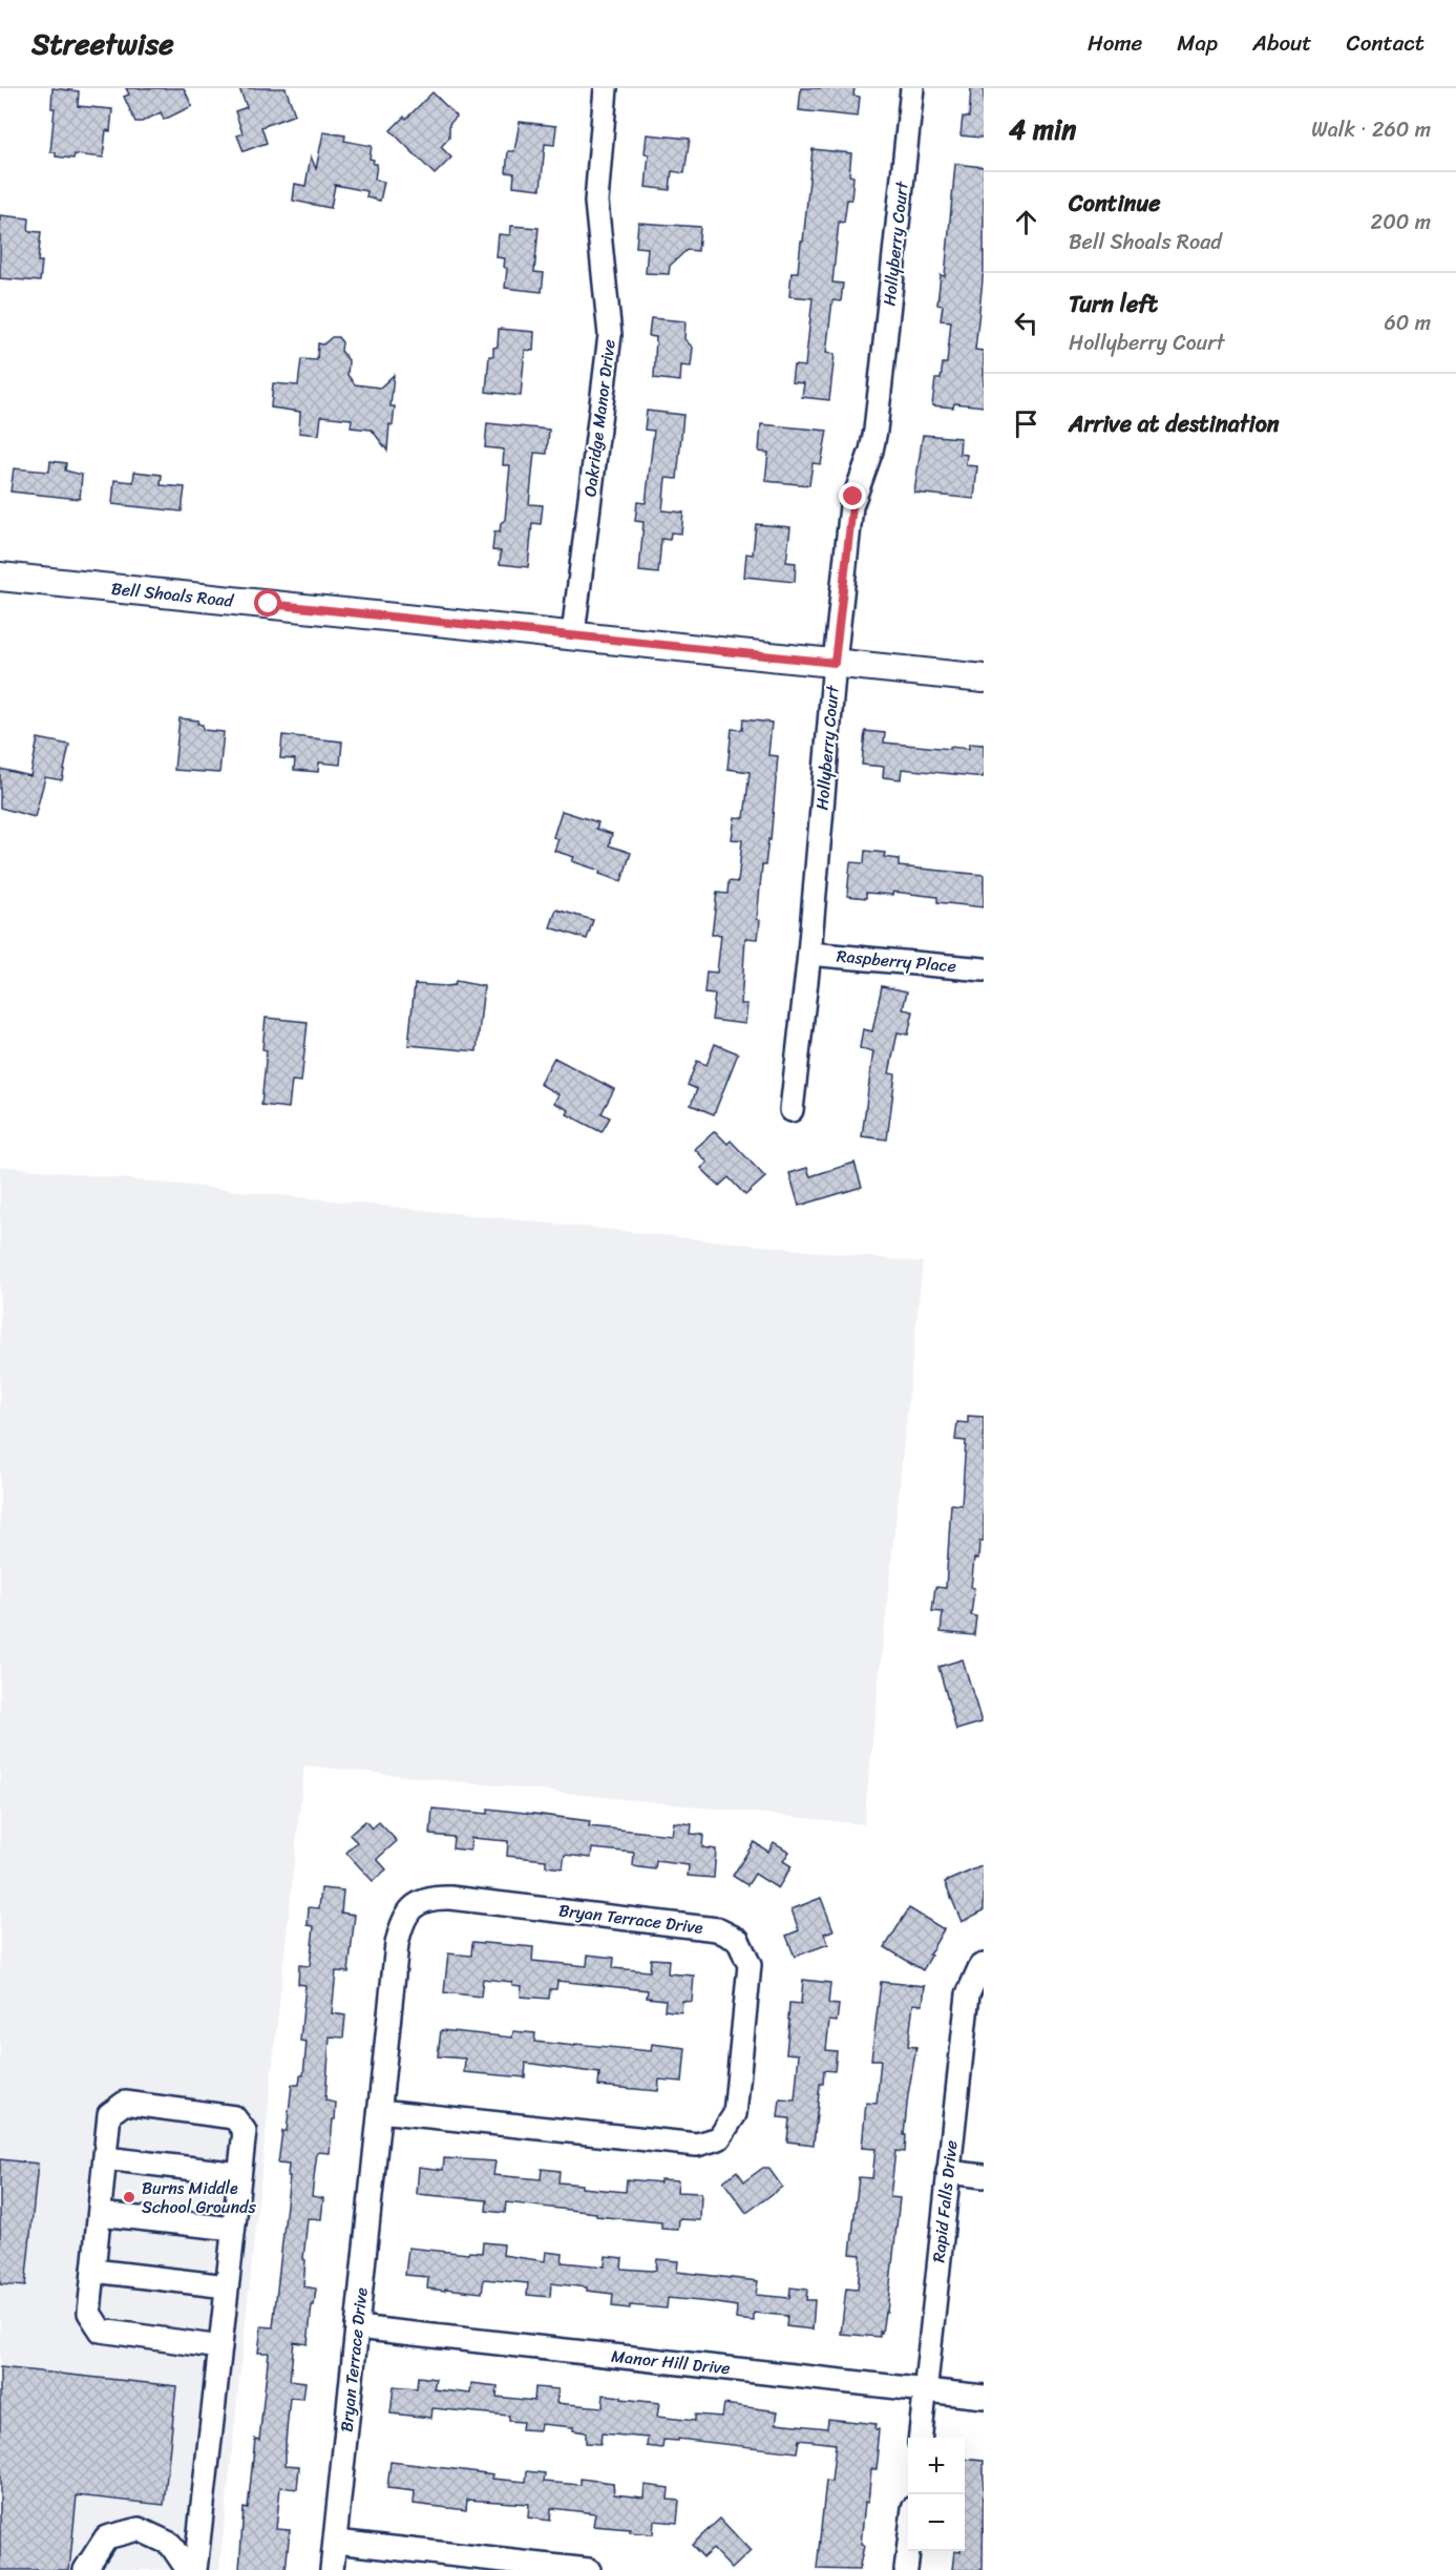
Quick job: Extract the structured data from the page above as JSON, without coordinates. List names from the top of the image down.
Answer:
{
  "streets": {
    "main road": ["Bell Shoals Road"],
    "street": [
      "Hollyberry Court",
      "Oakridge Manor Drive",
      "Raspberry Place",
      "Bryan Terrace Drive",
      "Rapid Falls Drive",
      "Manor Hill Drive"
    ]
  },
  "crossings": [
    ["Hollyberry Court", "Bell Shoals Road"],
    ["Hollyberry Court", "Raspberry Place"],
    ["Oakridge Manor Drive", "Bell Shoals Road"],
    ["Bryan Terrace Drive", "Manor Hill Drive"],
    ["Rapid Falls Drive", "Manor Hill Drive"]
  ],
  "places": ["Burns Middle School Grounds"],
  "page": {
    "header": "Streetwise",
    "nav": [
      "Home",
      "Map",
      "About",
      "Contact"
    ],
    "heading": ["4 min", "Walk · 260 m"],
    "list": [
      ["Continue", "Bell Shoals Road", "200 m"],
      ["Turn left", "Hollyberry Court", "60 m"],
      "Arrive at destination"
    ],
    "map_buttons": ["+", "−"]
  }
}
